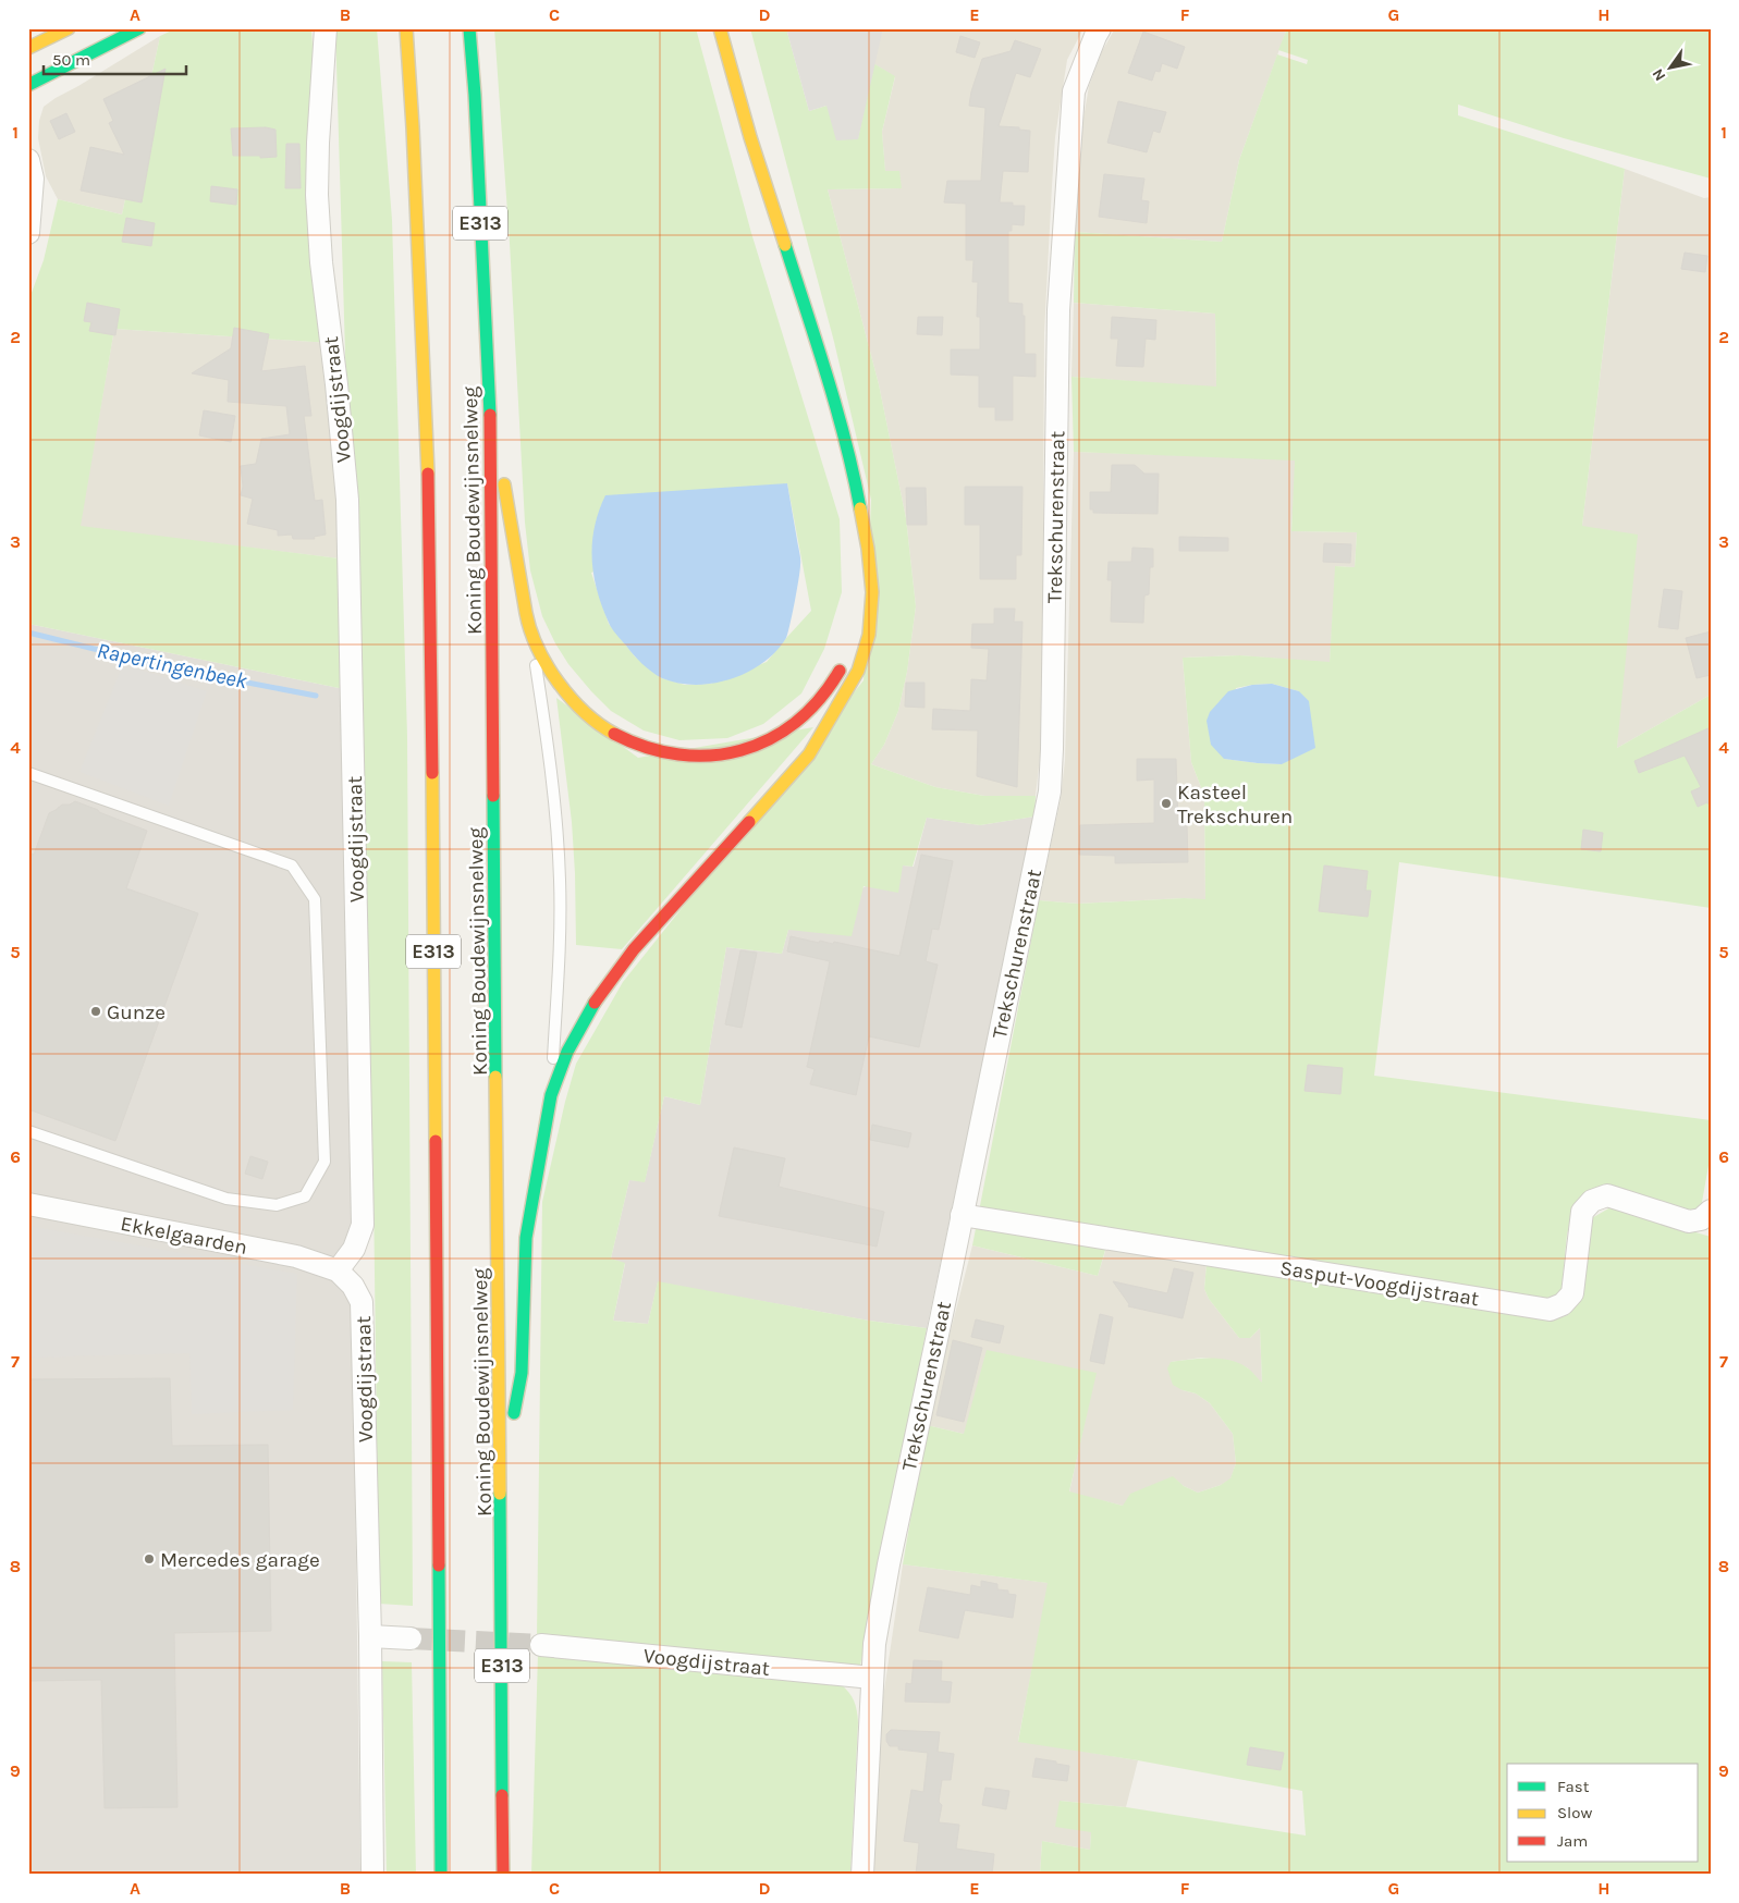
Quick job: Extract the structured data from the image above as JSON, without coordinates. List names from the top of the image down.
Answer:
{
  "streets": {
    "main road": ["E313", "Koning Boudewijnsnelweg"],
    "street": [
      "Voogdijstraat",
      "Trekschurenstraat",
      "Ekkelgaarden",
      "Sasput-Voogdijstraat"
    ]
  },
  "crossings": [
    ["Voogdijstraat", "Trekschurenstraat"],
    ["Voogdijstraat", "Ekkelgaarden"],
    ["Trekschurenstraat", "Sasput-Voogdijstraat"]
  ],
  "water": ["Rapertingenbeek"],
  "places": ["Kasteel Trekschuren", "Gunze", "Mercedes garage"],
  "legend": ["Fast", "Slow", "Jam"],
  "scale_bar": "50 m",
  "north": "bottom left",
  "grid": {
    "columns": [
      "A",
      "B",
      "C",
      "D",
      "E",
      "F",
      "G",
      "H"
    ],
    "rows": [
      "1",
      "2",
      "3",
      "4",
      "5",
      "6",
      "7",
      "8",
      "9"
    ]
  }
}
